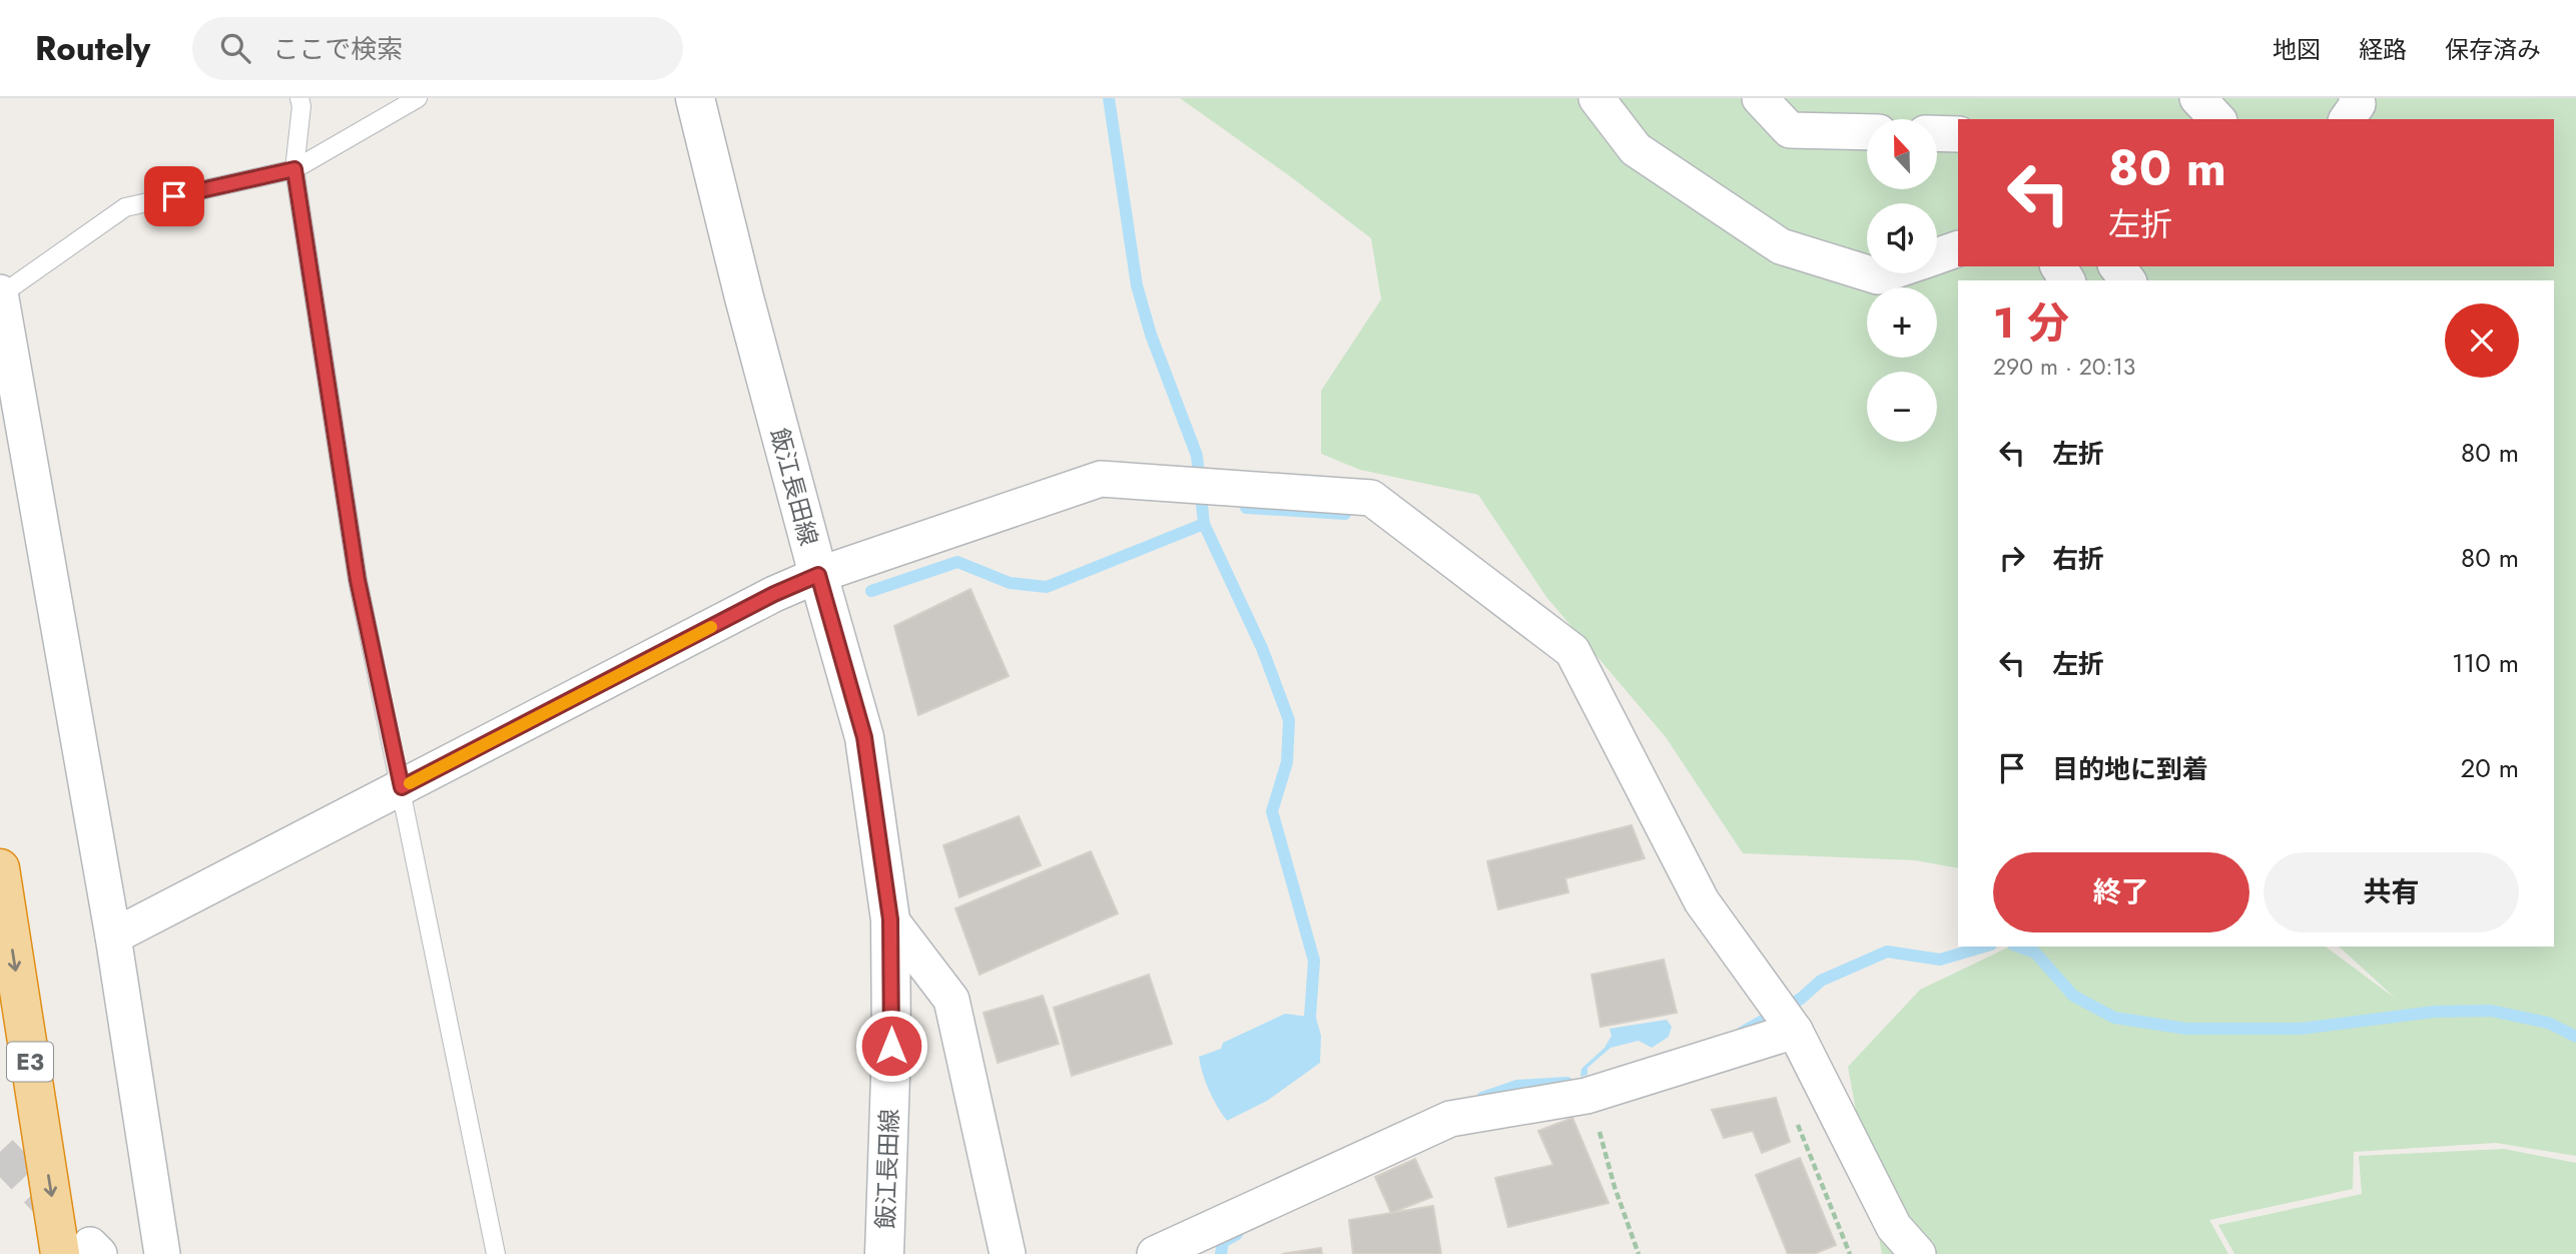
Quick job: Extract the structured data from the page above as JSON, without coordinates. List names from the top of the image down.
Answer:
{
  "streets": {
    "highway": ["E3"],
    "main road": ["飯江長田線"]
  },
  "north": "top",
  "page": {
    "header": "Routely",
    "search": "ここで検索",
    "nav": ["地図", "経路", "保存済み"],
    "map_buttons": ["+", "−"],
    "turn": ["80 m", "左折"],
    "heading": ["1 分", "290 m · 20:13"],
    "list": [
      {
        "name": "左折",
        "value": "80 m"
      },
      {
        "name": "右折",
        "value": "80 m"
      },
      {
        "name": "左折",
        "value": "110 m"
      },
      {
        "name": "目的地に到着",
        "value": "20 m"
      }
    ],
    "buttons": ["終了", "共有"]
  }
}
